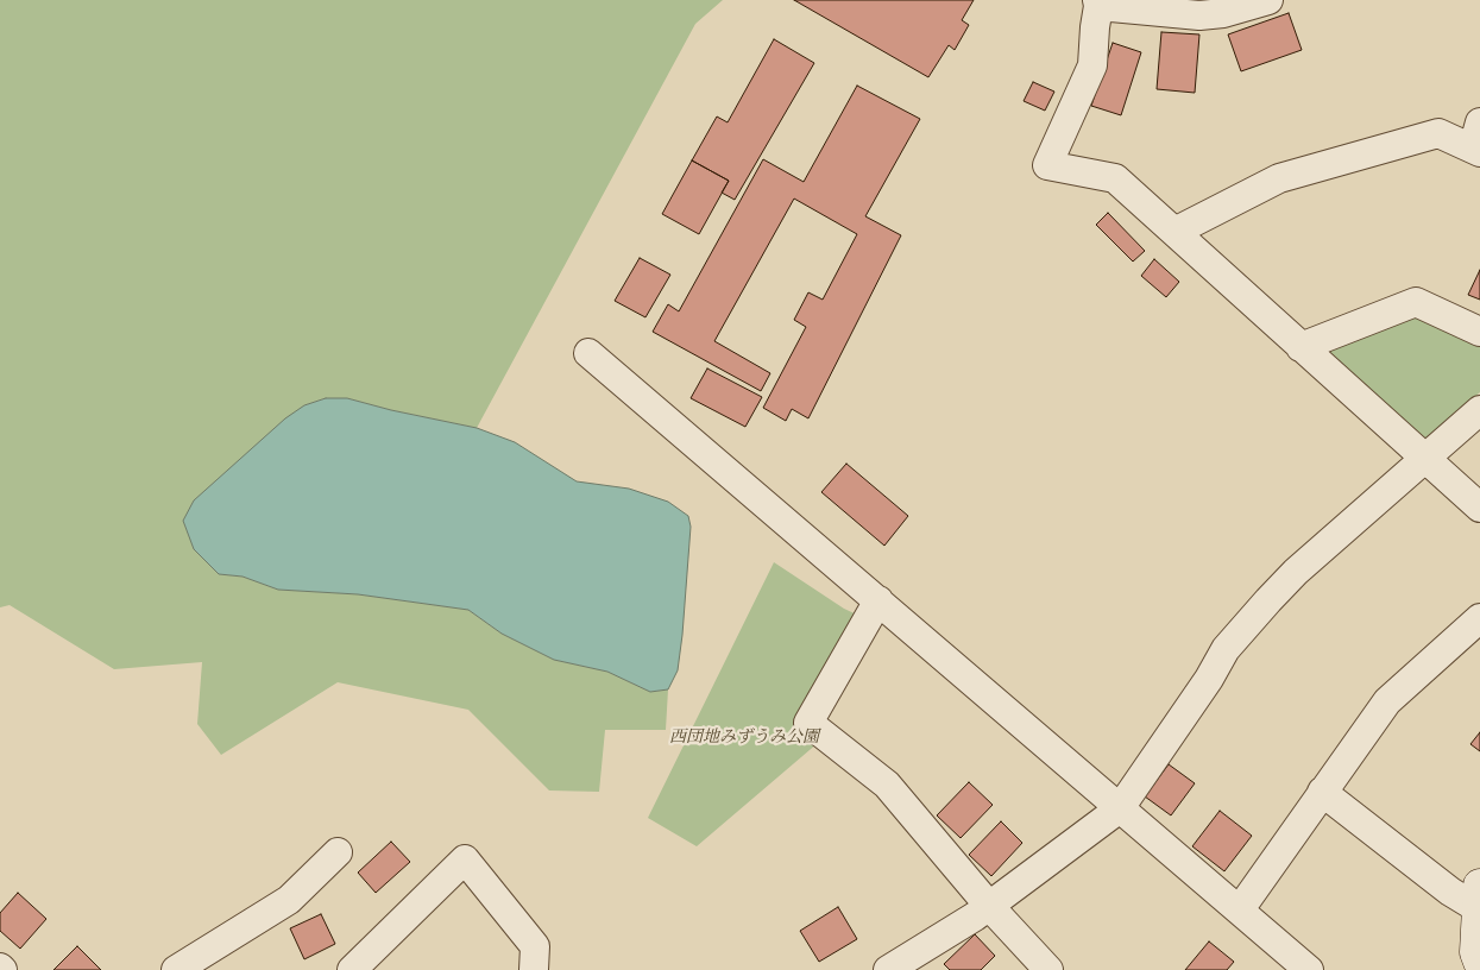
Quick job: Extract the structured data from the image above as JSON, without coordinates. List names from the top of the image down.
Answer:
{
  "parks": ["西団地みずうみ公園"]
}
